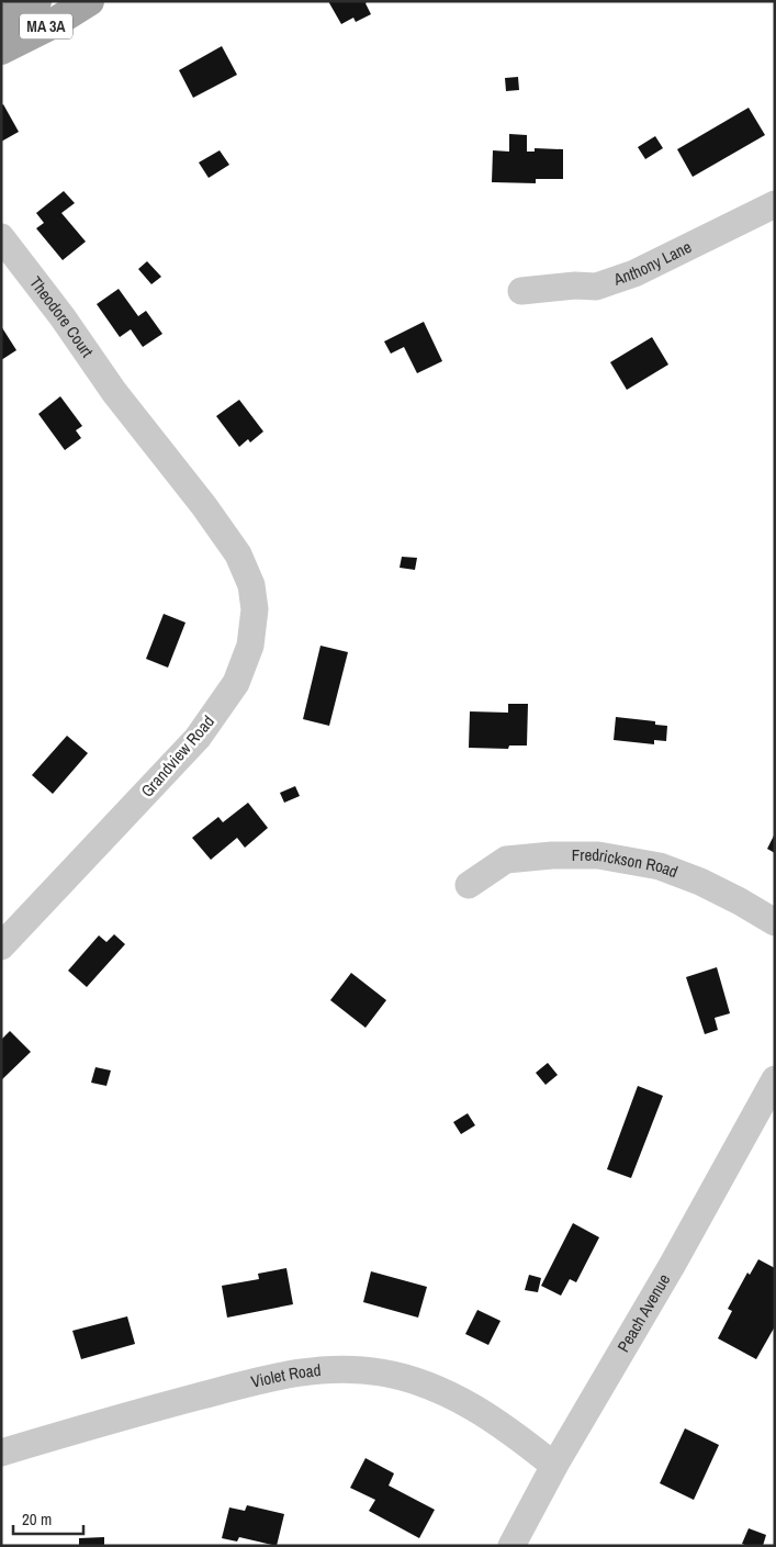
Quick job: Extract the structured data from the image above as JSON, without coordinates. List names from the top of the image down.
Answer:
{
  "streets": {
    "main road": ["MA 3A"],
    "street": [
      "Anthony Lane",
      "Theodore Court",
      "Grandview Road",
      "Fredrickson Road",
      "Peach Avenue",
      "Violet Road"
    ]
  },
  "crossings": [
    ["Theodore Court", "Grandview Road"],
    ["Peach Avenue", "Violet Road"]
  ],
  "scale_bar": "20 m"
}
